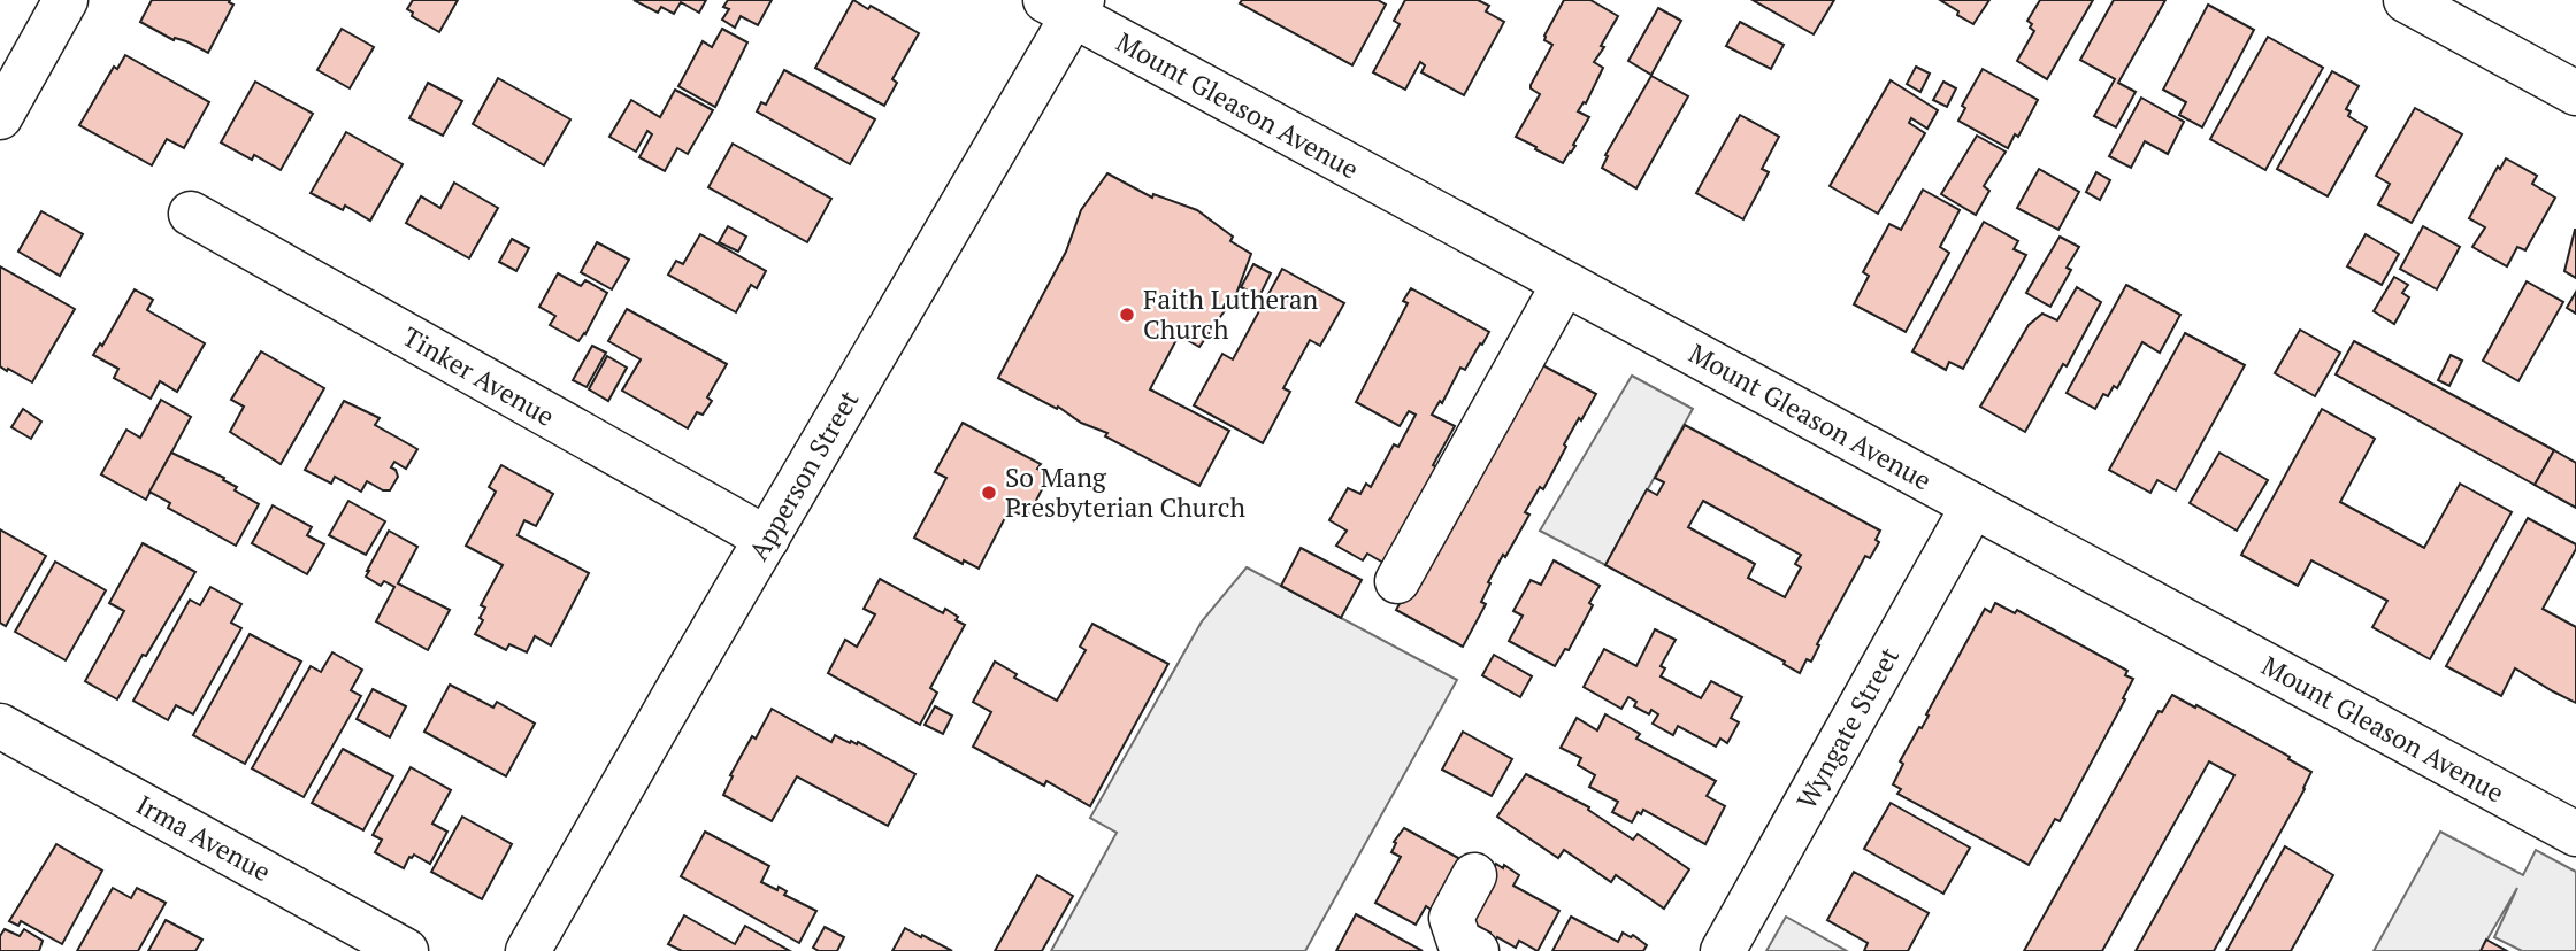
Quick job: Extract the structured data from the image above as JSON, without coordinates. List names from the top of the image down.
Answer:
{
  "streets": {
    "street": [
      "Mount Gleason Avenue",
      "Tinker Avenue",
      "Apperson Street",
      "Wyngate Street",
      "Irma Avenue"
    ]
  },
  "crossings": [
    ["Mount Gleason Avenue", "Apperson Street"],
    ["Mount Gleason Avenue", "Wyngate Street"],
    ["Tinker Avenue", "Apperson Street"]
  ],
  "places": ["Faith Lutheran Church", "So Mang Presbyterian Church"]
}
